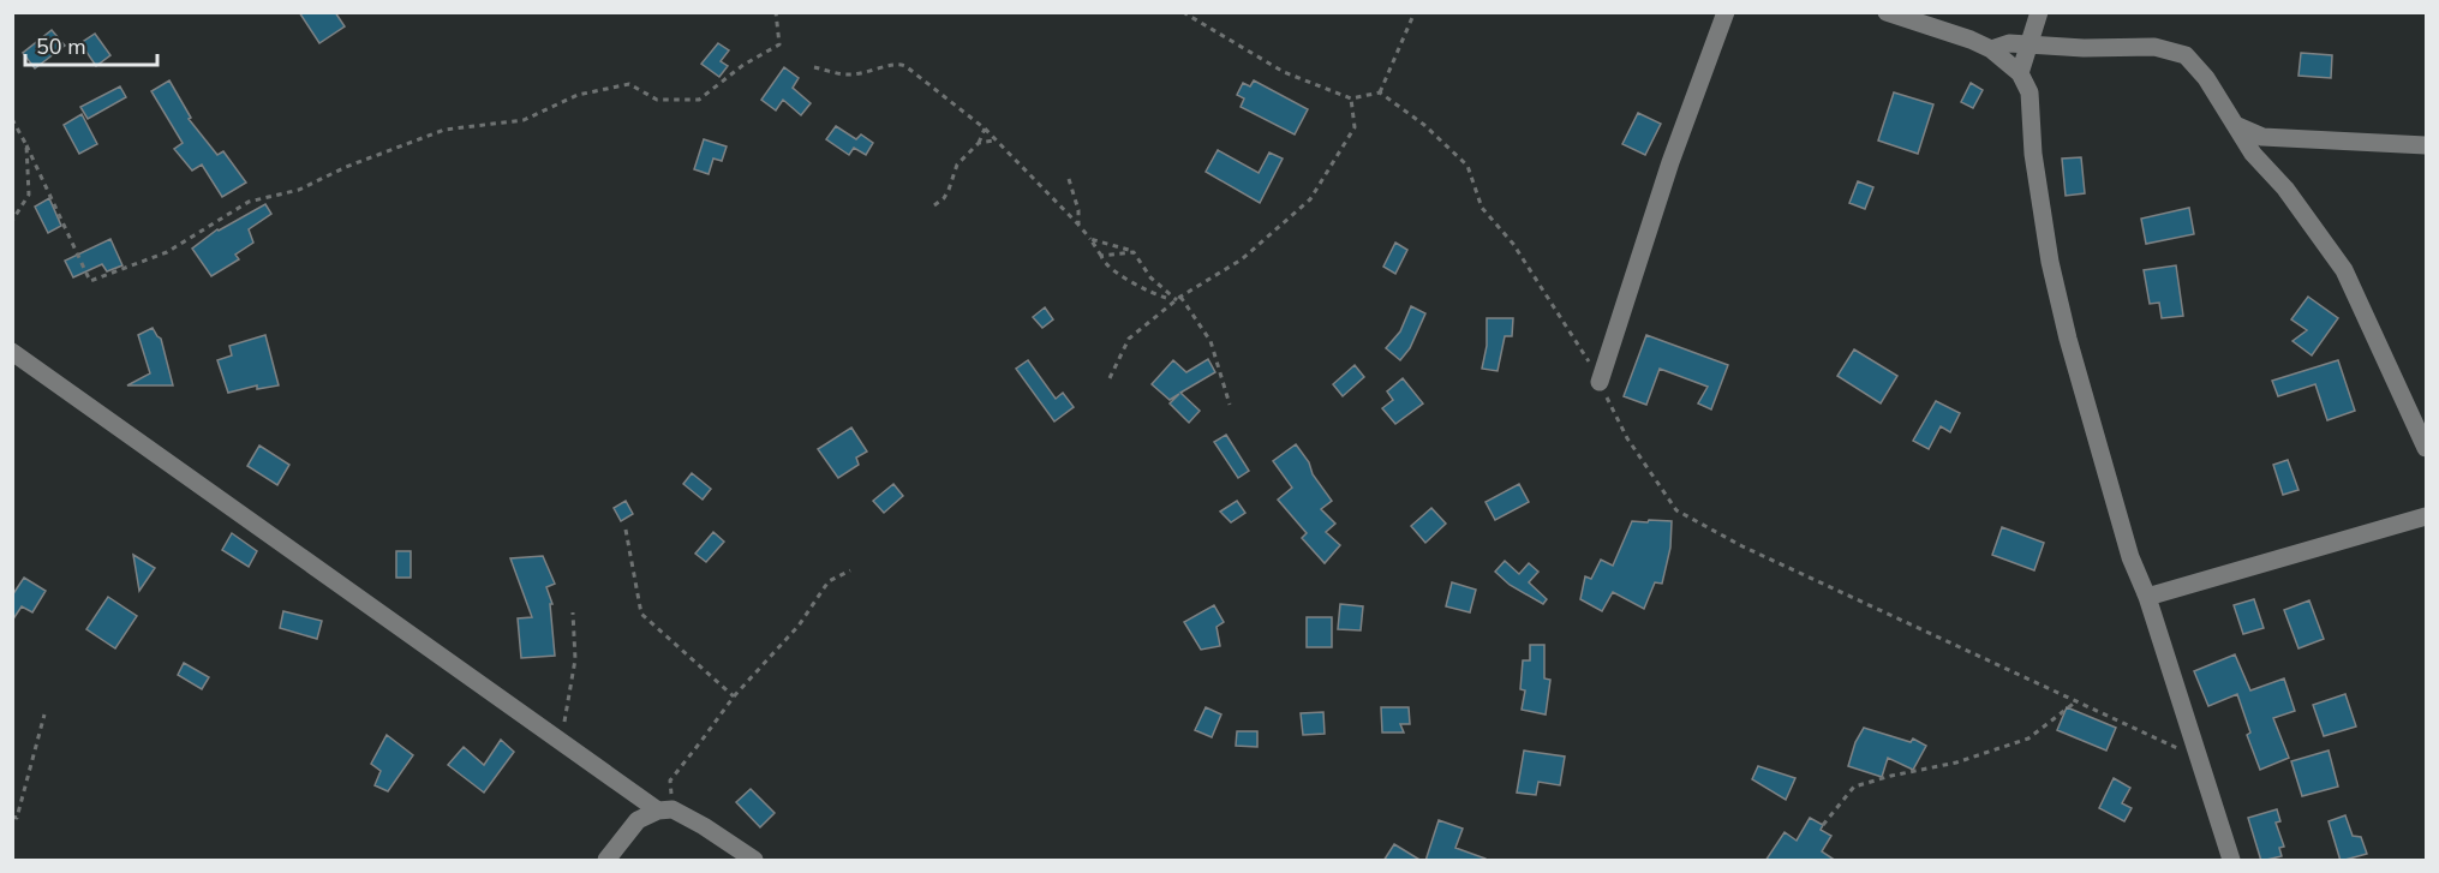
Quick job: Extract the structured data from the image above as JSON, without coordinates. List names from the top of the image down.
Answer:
{
  "scale_bar": "50 m"
}
